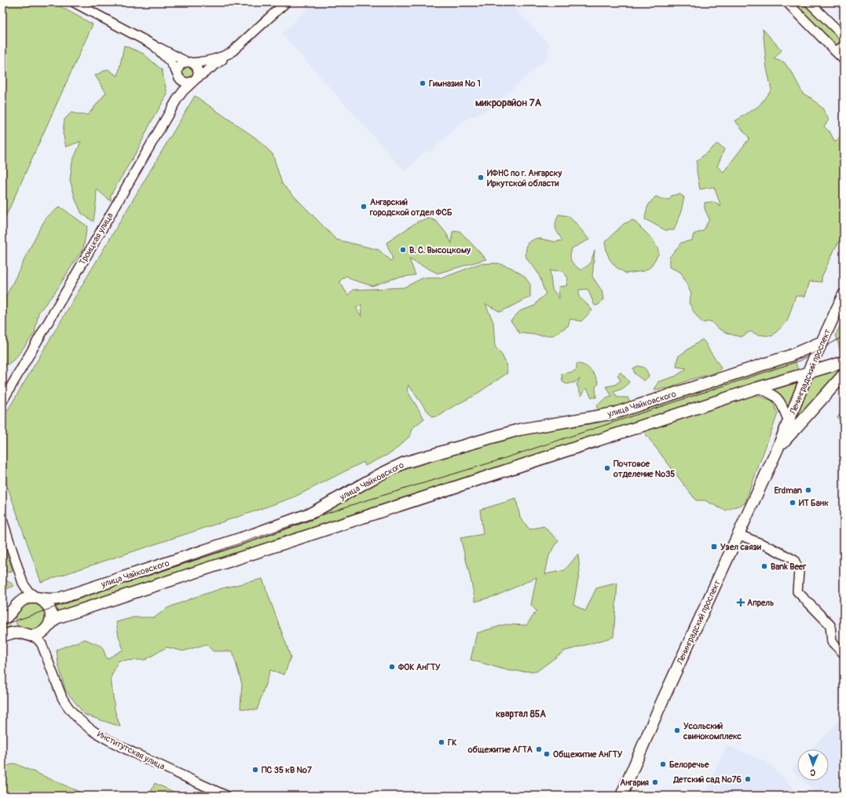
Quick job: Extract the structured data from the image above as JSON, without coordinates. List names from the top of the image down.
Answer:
{
  "streets": {
    "main road": ["Ленинградский проспект", "улица Чайковского"],
    "street": ["Троицкая улица", "Институтская улица"]
  },
  "crossings": [
    ["Ленинградский проспект", "улица Чайковского"],
    ["улица Чайковского", "Институтская улица"]
  ],
  "districts": ["микрорайон 7А", "квартал 85А"],
  "places": {
    "other": [
      "Гимназия № 1",
      "ИФНС по г. Ангарску Иркутской области",
      "Ангарский городской отдел ФСБ",
      "В. С. Высоцкому",
      "Почтовое отделение №35",
      "Erdman",
      "ИТ Банк",
      "Bank Beer",
      "ФОК АнГТУ",
      "Усольский свинокомплекс",
      "ГК",
      "общежитие АГТА",
      "Общежитие АнГТУ",
      "Белоречье",
      "ПС 35 кВ №7",
      "Детский сад №76",
      "Ангария"
    ],
    "transit": ["Узел связи"],
    "health": ["Апрель"]
  },
  "north": "bottom"
}
